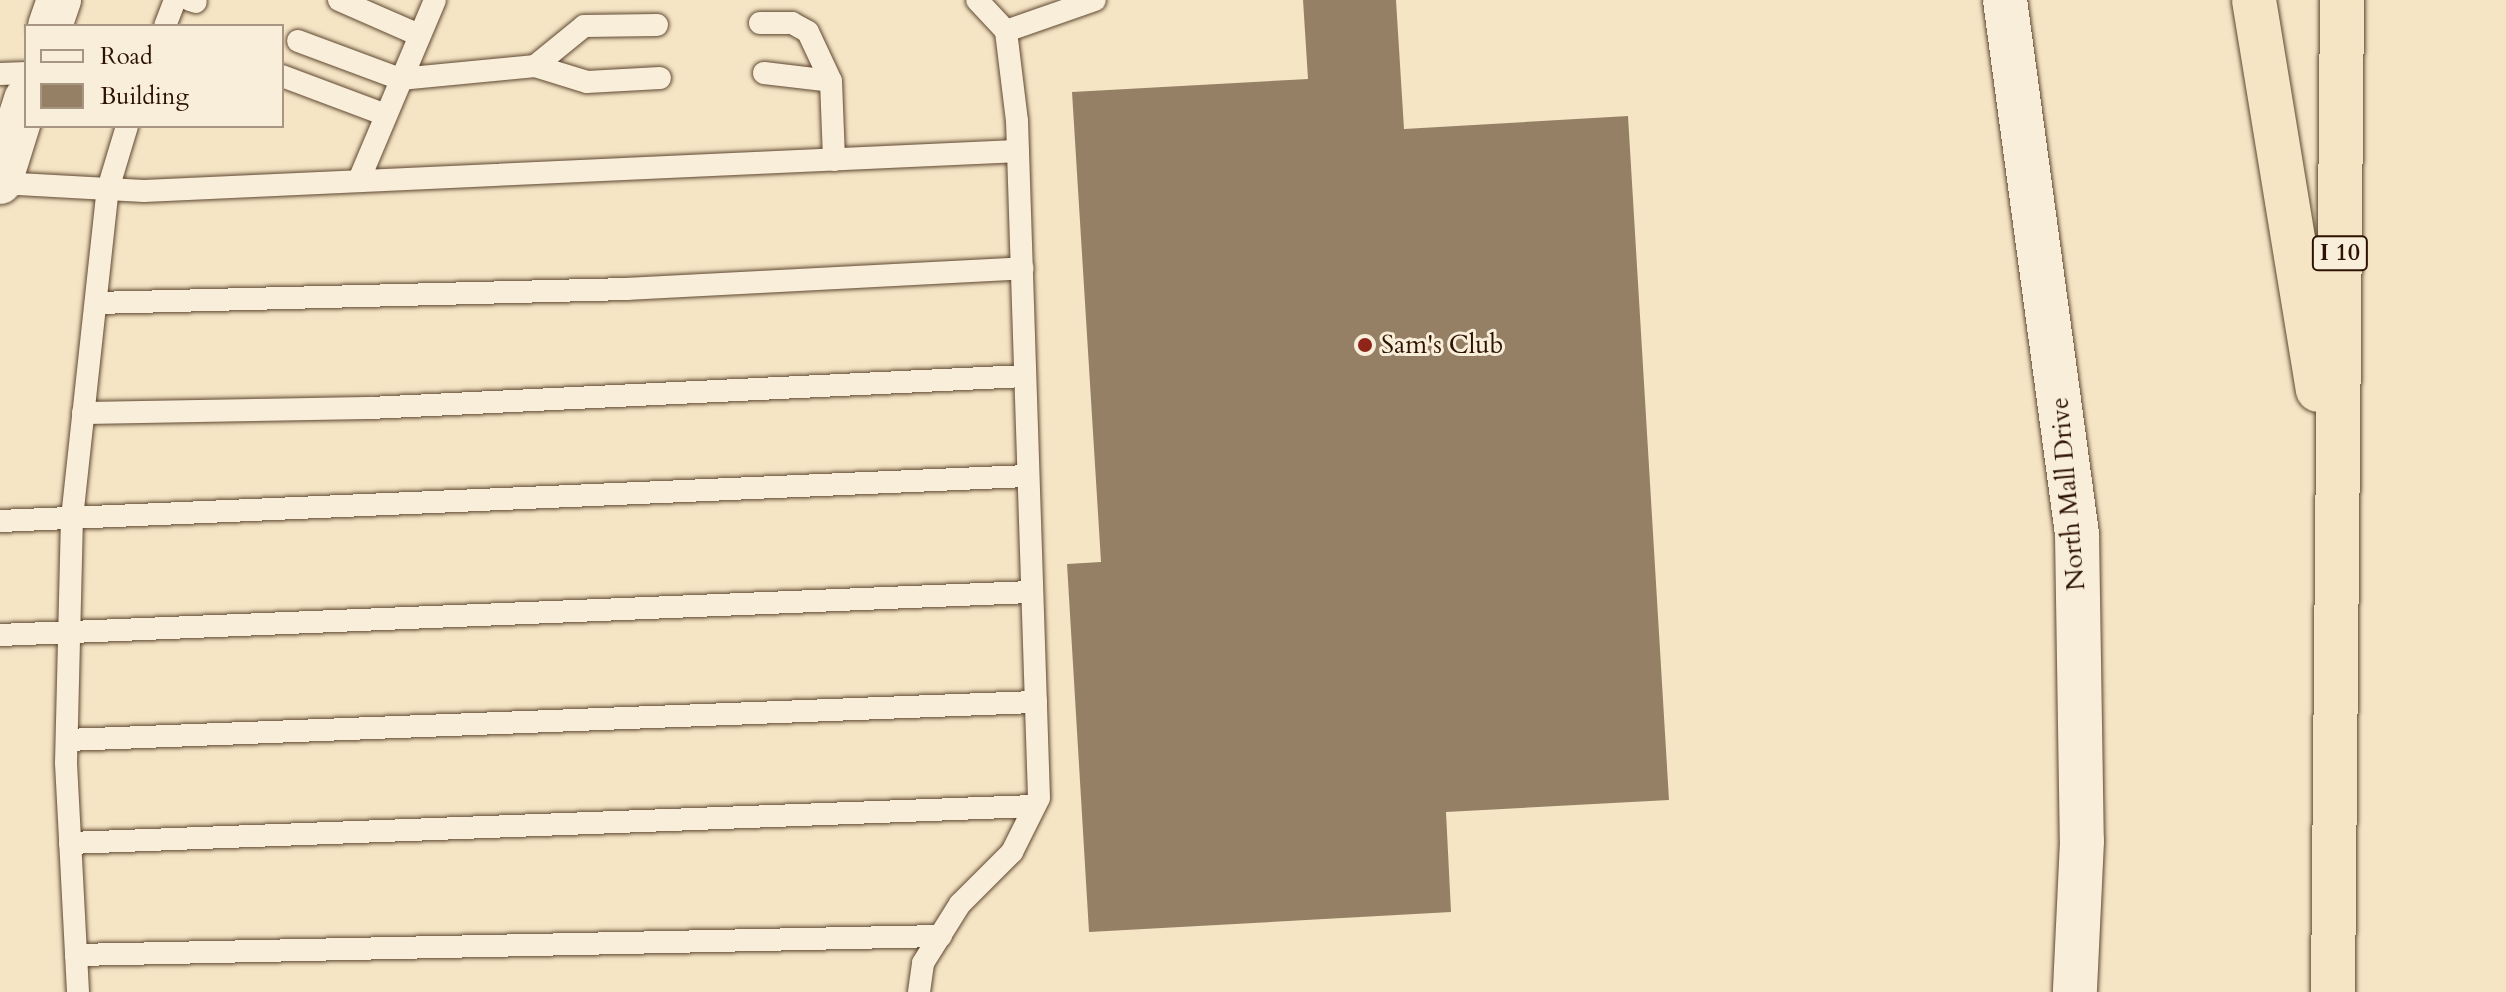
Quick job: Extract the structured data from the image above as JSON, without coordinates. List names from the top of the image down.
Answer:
{
  "streets": {
    "highway": ["I 10"],
    "street": ["North Mall Drive"]
  },
  "places": ["Sam's Club"],
  "legend": ["Road", "Building"]
}
